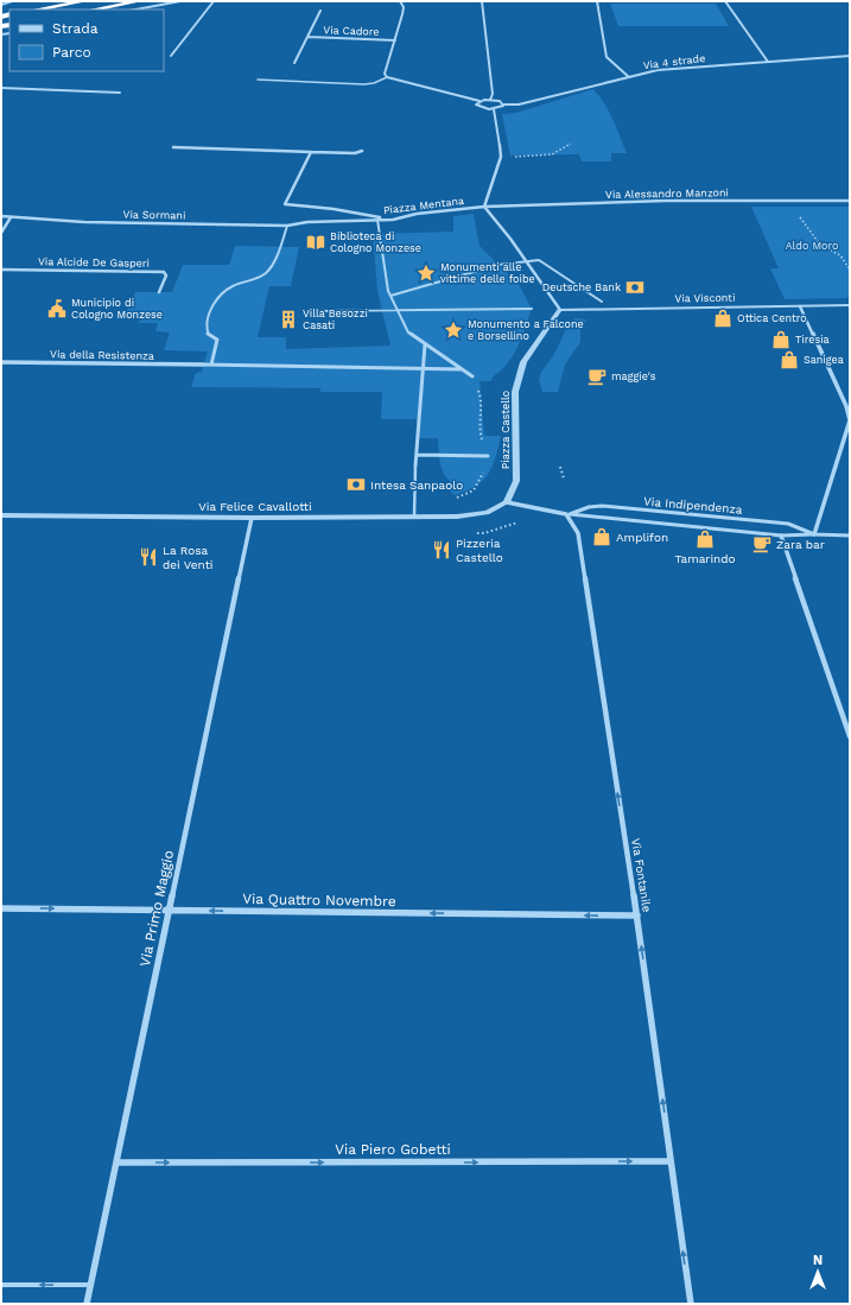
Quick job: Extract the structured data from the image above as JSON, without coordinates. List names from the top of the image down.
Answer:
{
  "streets": {
    "street": [
      "Via Cadore",
      "Via 4 strade",
      "Via Alessandro Manzoni",
      "Piazza Mentana",
      "Via Sormani",
      "Via Alcide De Gasperi",
      "Via Visconti",
      "Via della Resistenza",
      "Piazza Castello",
      "Via Indipendenza",
      "Via Felice Cavallotti",
      "Via Fontanile",
      "Via Quattro Novembre",
      "Via Primo Maggio",
      "Via Piero Gobetti"
    ]
  },
  "crossings": [
    ["Via Alessandro Manzoni", "Piazza Mentana"],
    ["Piazza Mentana", "Via Sormani"],
    ["Via Visconti", "Piazza Castello"],
    ["Piazza Castello", "Via Felice Cavallotti"],
    ["Via Indipendenza", "Via Fontanile"],
    ["Via Felice Cavallotti", "Via Primo Maggio"],
    ["Via Fontanile", "Via Quattro Novembre"],
    ["Via Fontanile", "Via Piero Gobetti"],
    ["Via Quattro Novembre", "Via Primo Maggio"],
    ["Via Primo Maggio", "Via Piero Gobetti"]
  ],
  "one_way": ["Via Fontanile", "Via Piero Gobetti"],
  "parks": ["Aldo Moro"],
  "places": {
    "library": ["Biblioteca di Cologno Monzese"],
    "place": ["Monumenti alle vittime delle foibe", "Monumento a Falcone e Borsellino"],
    "bank": ["Deutsche Bank", "Intesa Sanpaolo"],
    "public building": ["Municipio di Cologno Monzese"],
    "shop": [
      "Ottica Centro",
      "Tiresia",
      "Sanigea",
      "Amplifon",
      "Tamarindo"
    ],
    "building": ["Villa Besozzi Casati"],
    "cafe": ["maggie's", "Zara bar"],
    "restaurant": ["Pizzeria Castello", "La Rosa dei Venti"]
  },
  "legend": ["Strada", "Parco"],
  "north": "top"
}
